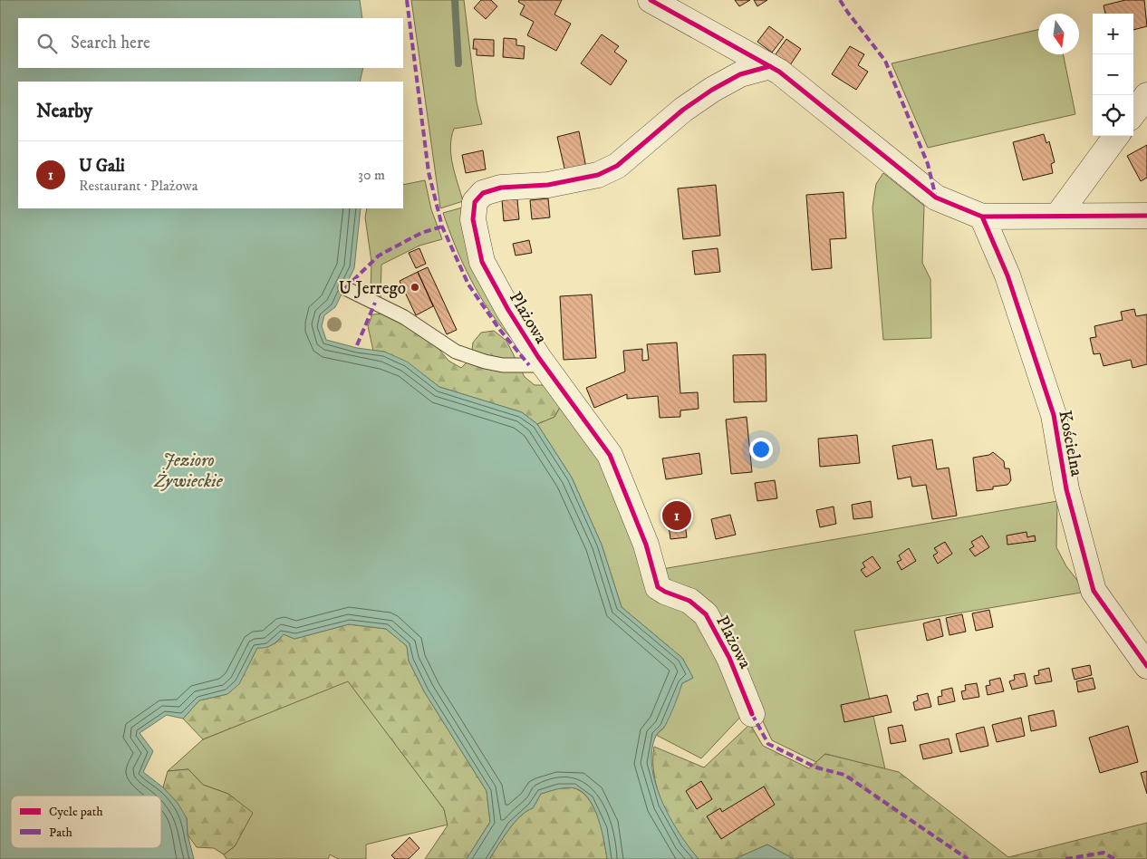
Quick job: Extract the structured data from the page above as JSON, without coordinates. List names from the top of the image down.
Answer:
{
  "streets": {
    "street": ["Plażowa", "Kościelna"]
  },
  "water": ["Jezioro Żywieckie"],
  "places": ["U Jerrego"],
  "legend": ["Cycle path", "Path"],
  "north": "bottom",
  "page": {
    "map_buttons": ["+", "−"],
    "search": "Search here",
    "heading": "Nearby",
    "list": [
      {
        "mark": "1",
        "name": "U Gali",
        "note": "Restaurant · Plażowa",
        "value": "30 m"
      }
    ],
    "pins": "1"
  }
}
